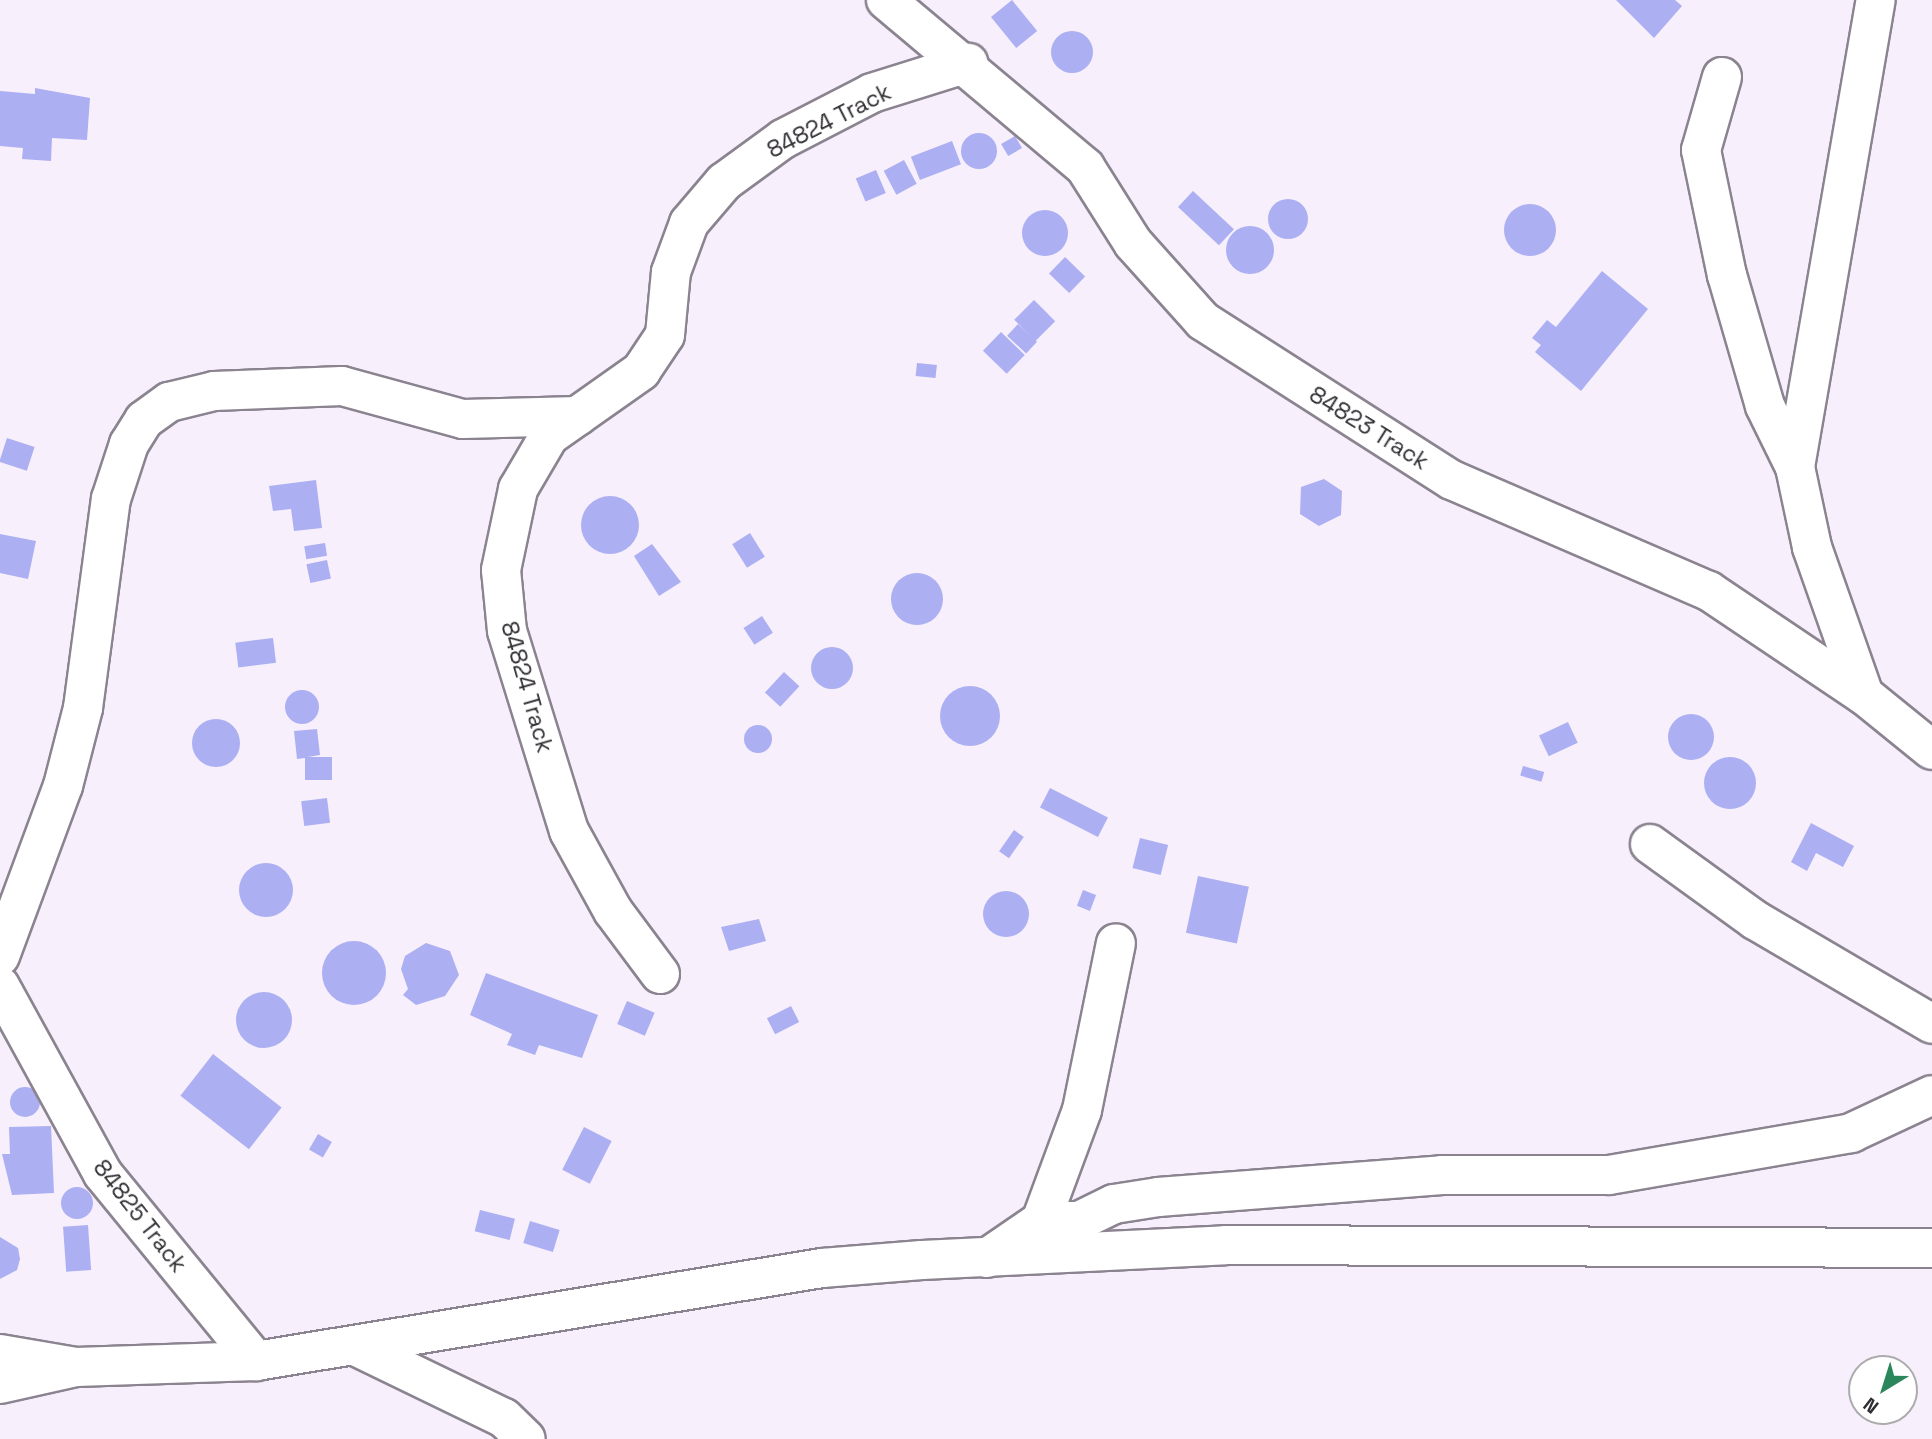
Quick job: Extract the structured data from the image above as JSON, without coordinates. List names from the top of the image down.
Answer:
{
  "streets": {
    "street": ["84824 Track", "84823 Track", "84825 Track"]
  },
  "crossings": [
    ["84824 Track", "84823 Track"]
  ],
  "north": "bottom left"
}
